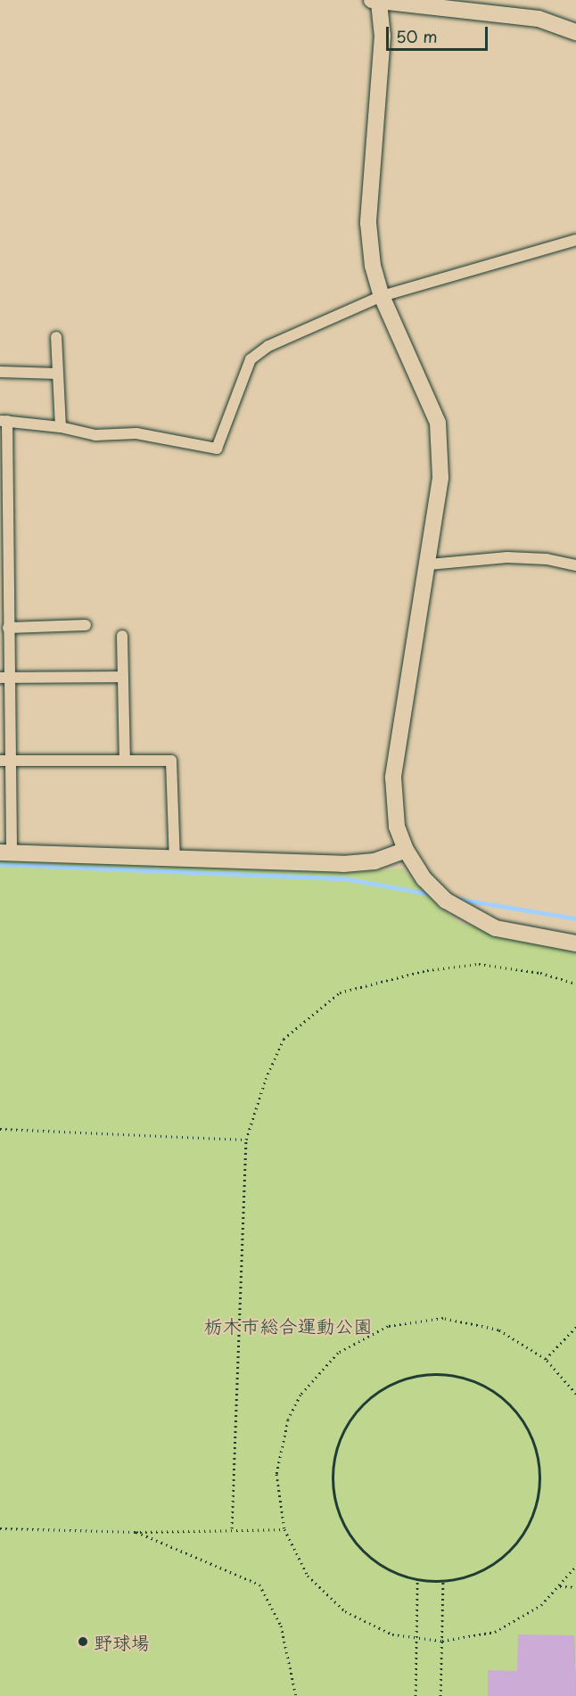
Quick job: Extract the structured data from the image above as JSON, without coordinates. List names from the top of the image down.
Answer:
{
  "parks": ["栃木市総合運動公園"],
  "places": ["野球場"],
  "scale_bar": "50 m"
}
